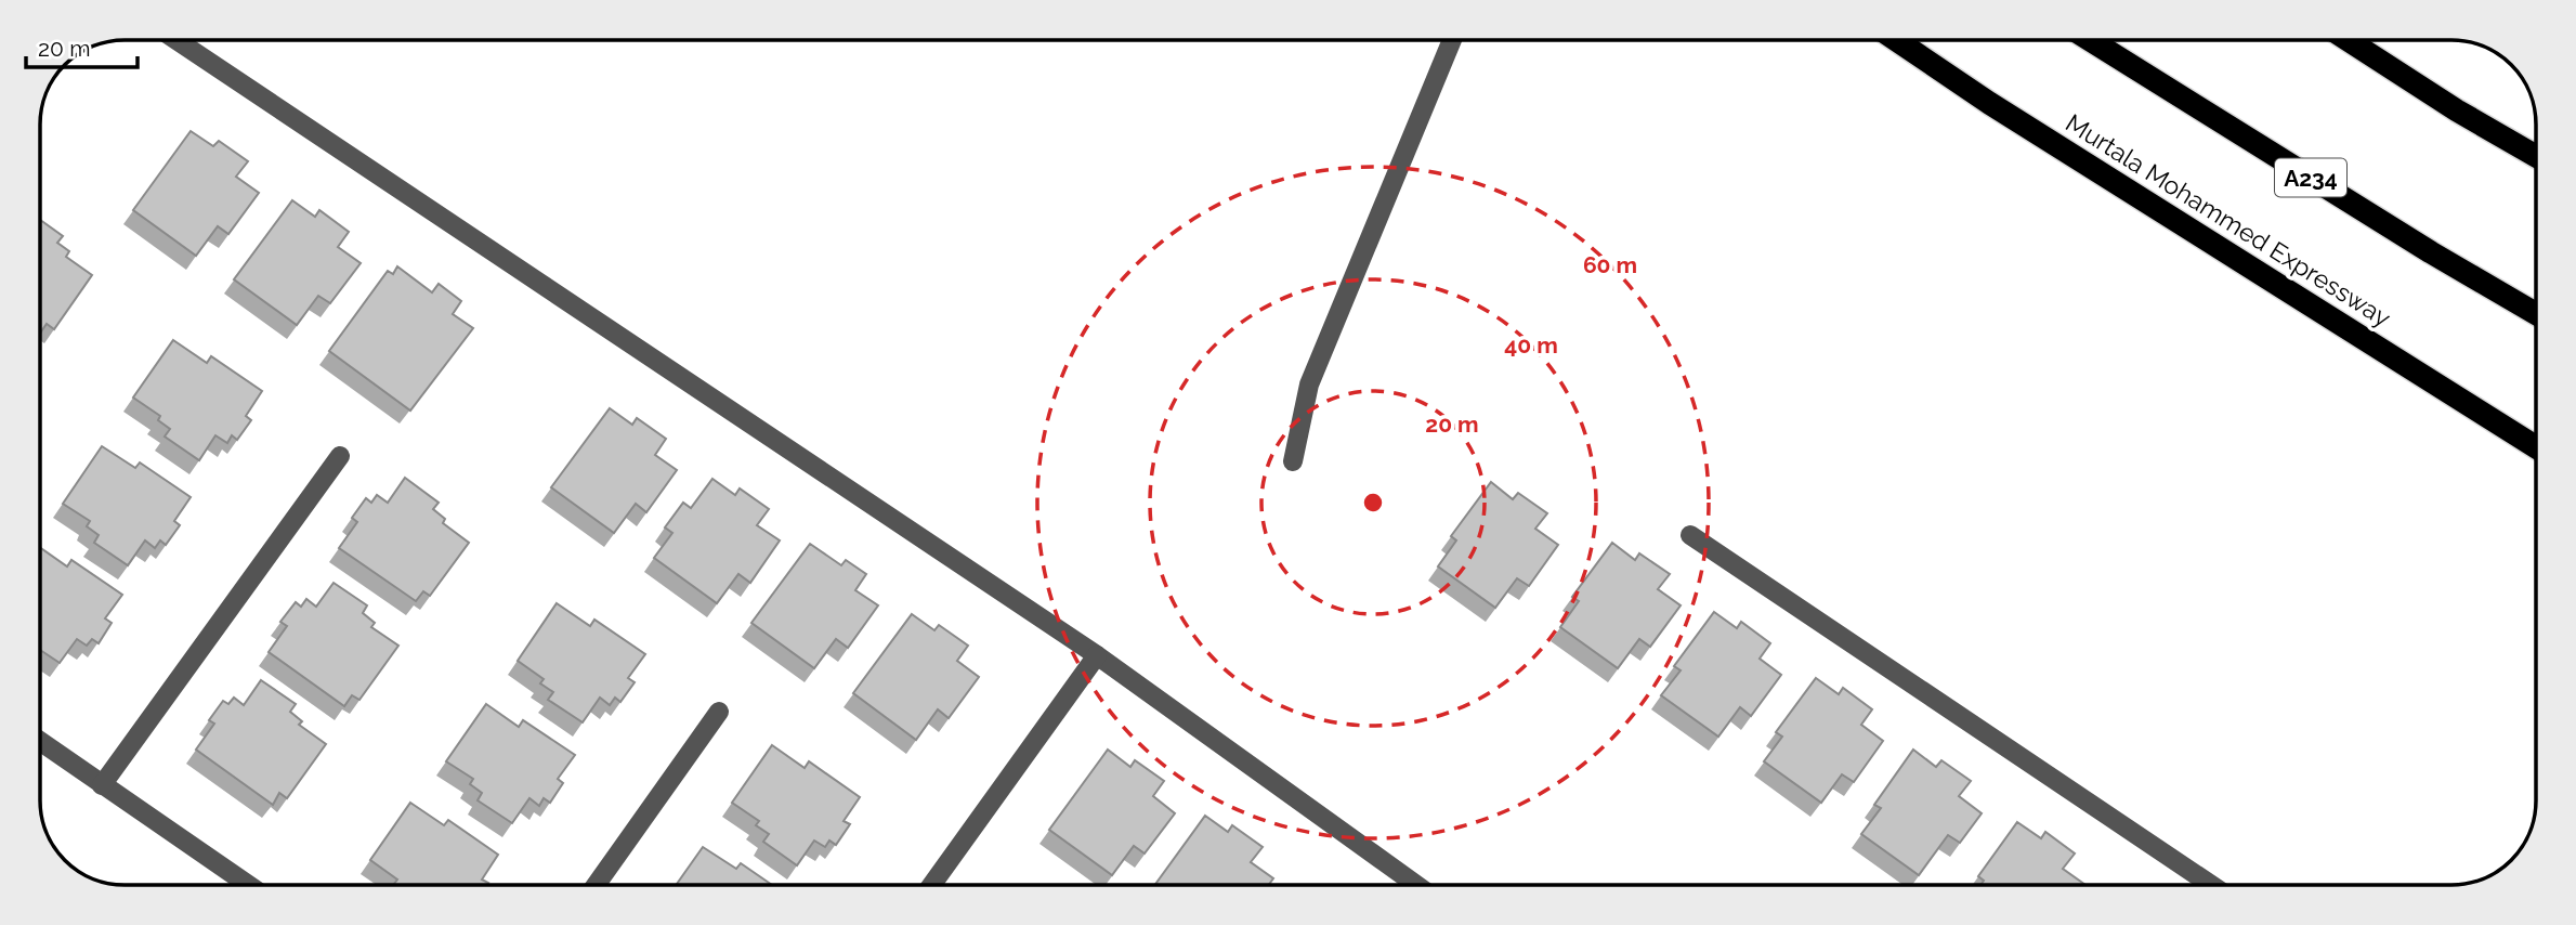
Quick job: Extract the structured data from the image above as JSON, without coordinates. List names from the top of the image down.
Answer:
{
  "streets": {
    "highway": ["A234", "Murtala Mohammed Expressway"]
  },
  "scale_bar": "20 m",
  "rings": ["60 m", "40 m", "20 m"]
}
